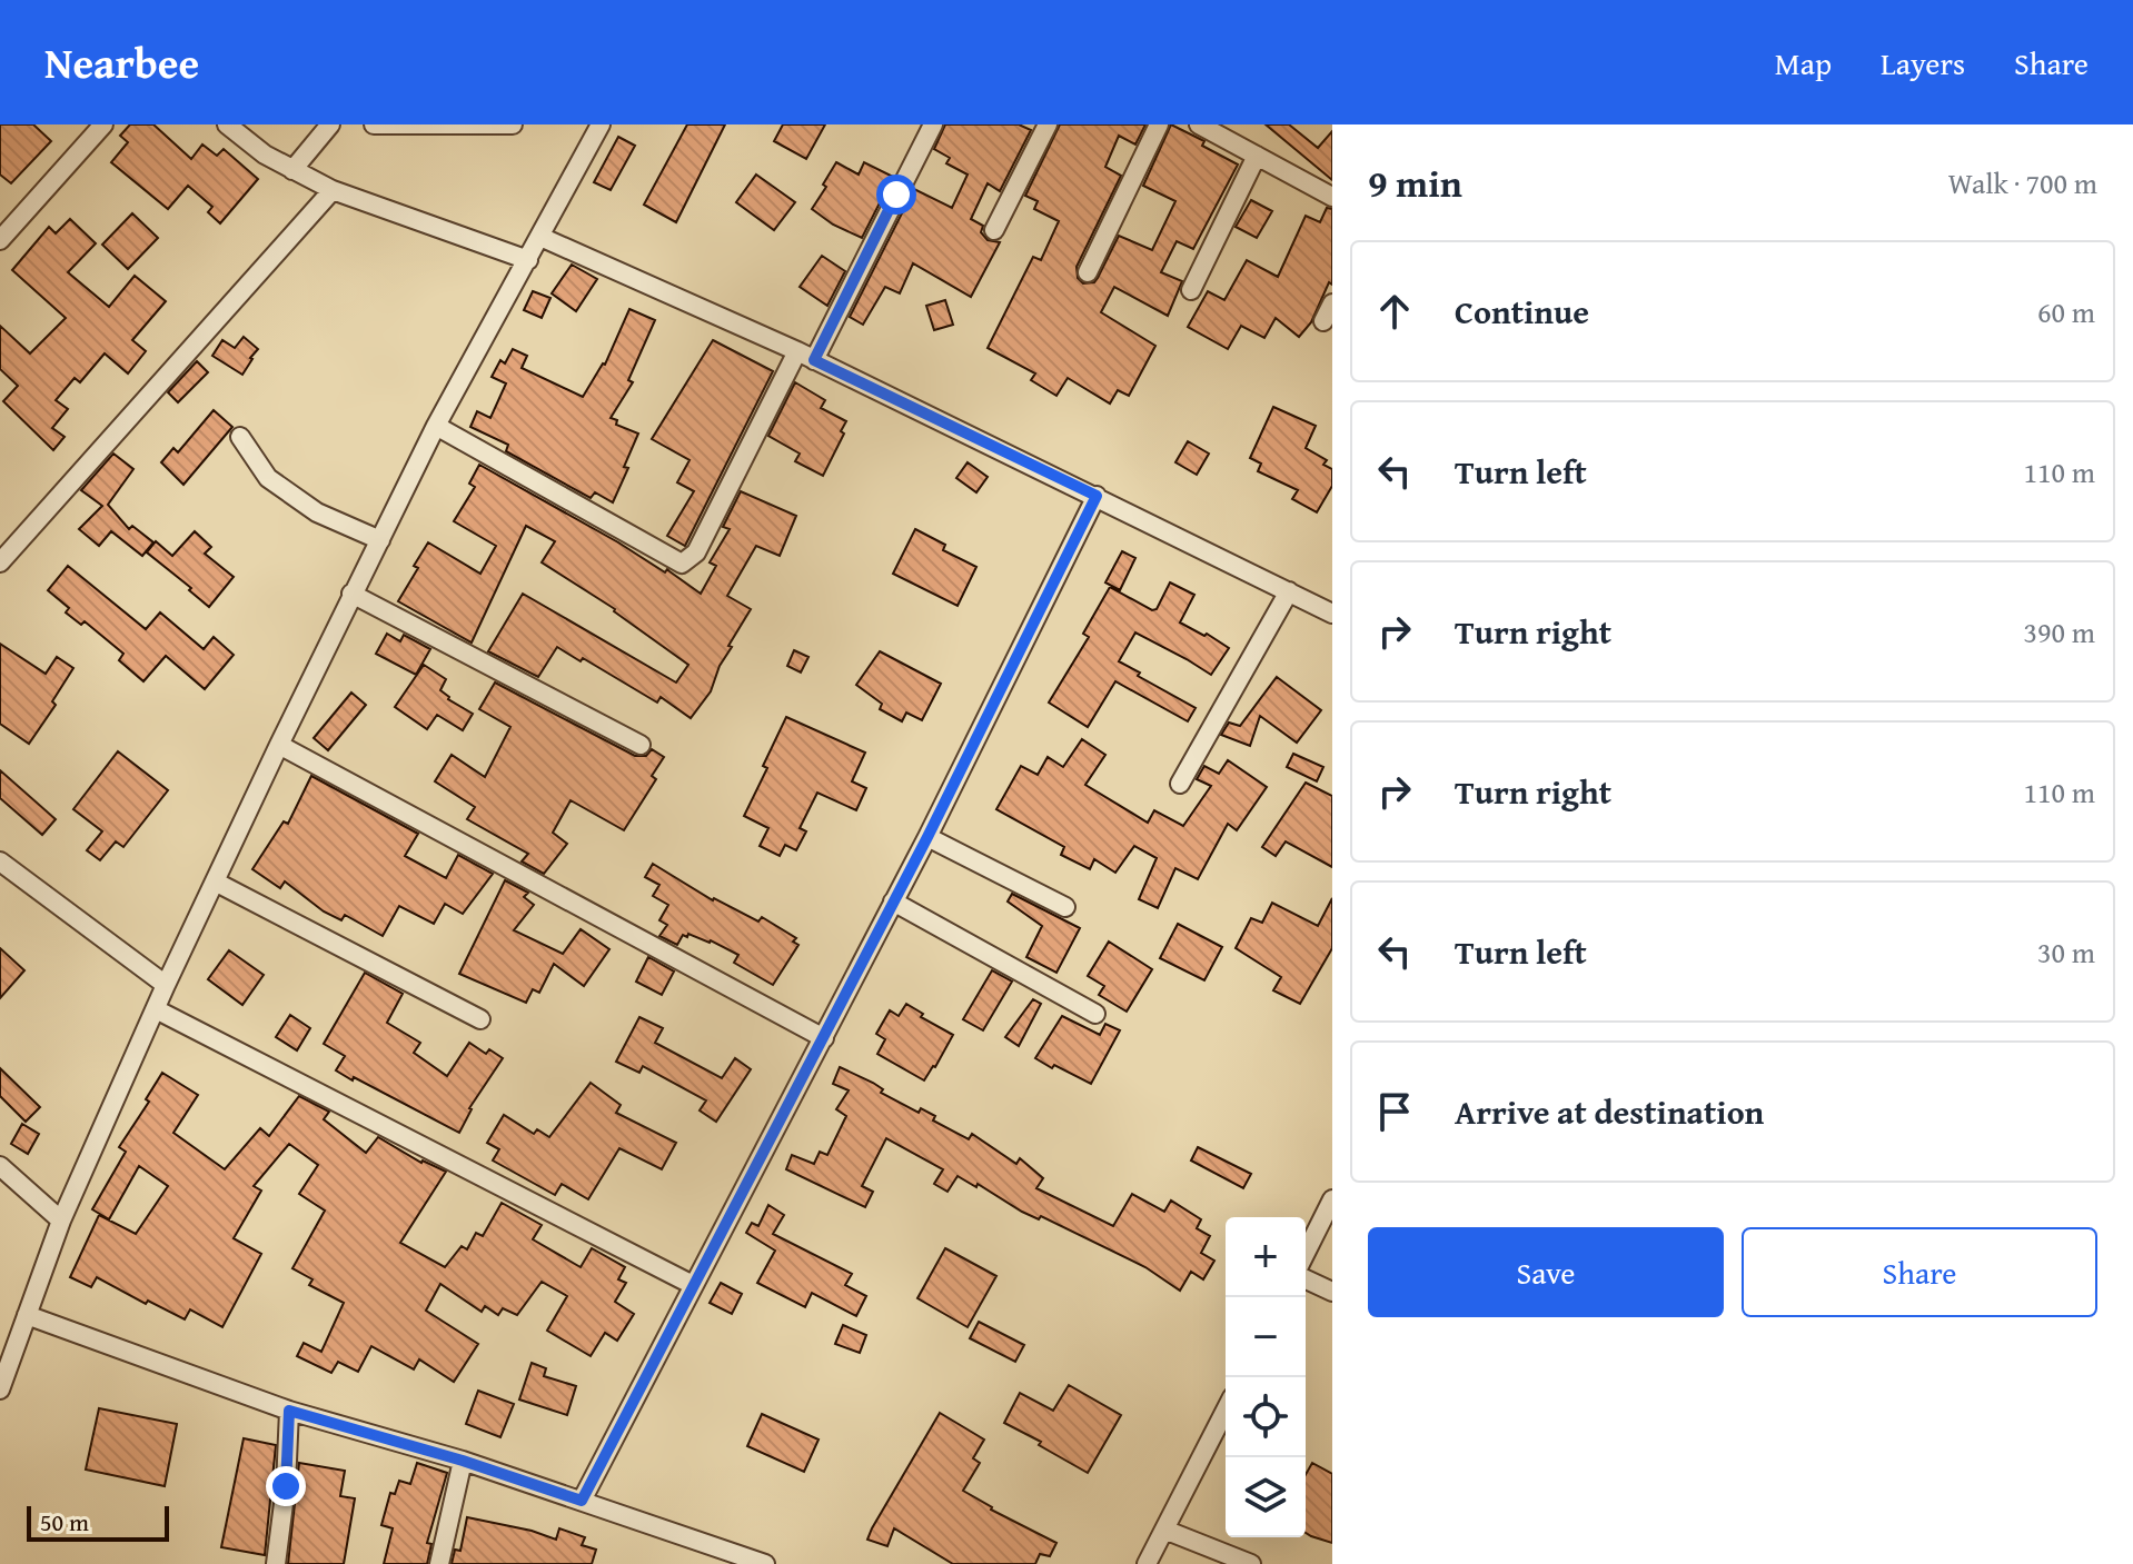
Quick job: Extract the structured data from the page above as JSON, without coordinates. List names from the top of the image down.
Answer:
{
  "scale_bar": "50 m",
  "page": {
    "header": "Nearbee",
    "nav": ["Map", "Layers", "Share"],
    "heading": ["9 min", "Walk · 700 m"],
    "list": [
      ["Continue", "60 m"],
      ["Turn left", "110 m"],
      ["Turn right", "390 m"],
      ["Turn right", "110 m"],
      ["Turn left", "30 m"],
      "Arrive at destination"
    ],
    "buttons": ["Save", "Share"],
    "map_buttons": ["+", "−"],
    "scale": "50 m"
  }
}
